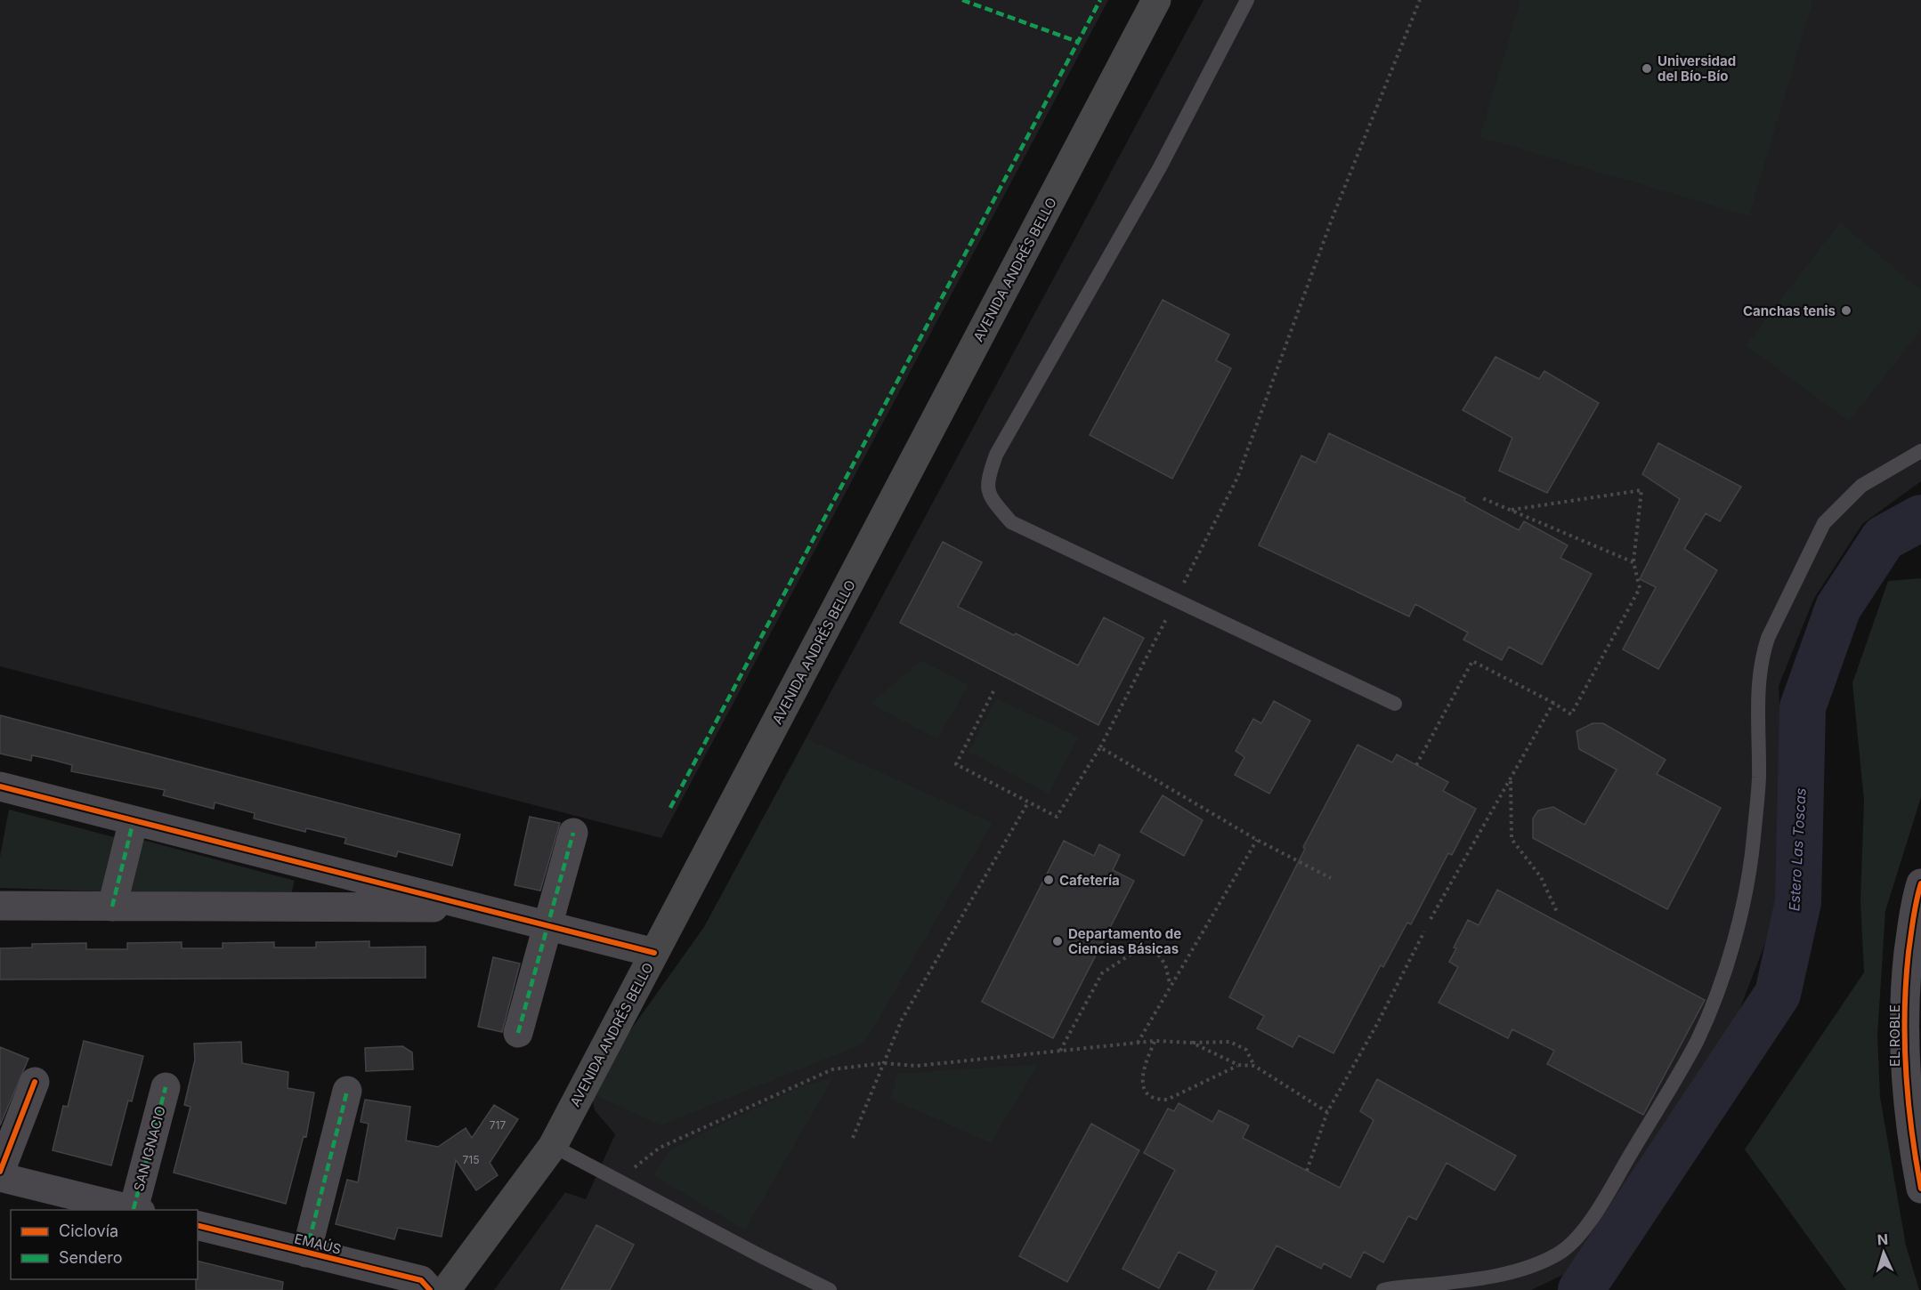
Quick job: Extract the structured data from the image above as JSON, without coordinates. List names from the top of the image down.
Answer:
{
  "streets": {
    "main road": ["AVENIDA ANDRÉS BELLO"],
    "street": ["EL ROBLE", "SAN IGNACIO", "EMAÚS"]
  },
  "water": ["Estero Las Toscas"],
  "places": [
    "Universidad del Bío-Bío",
    "Canchas tenis",
    "Cafetería",
    "Departamento de Ciencias Básicas"
  ],
  "house_numbers": ["717", "715"],
  "legend": ["Ciclovía", "Sendero"],
  "north": "top"
}
